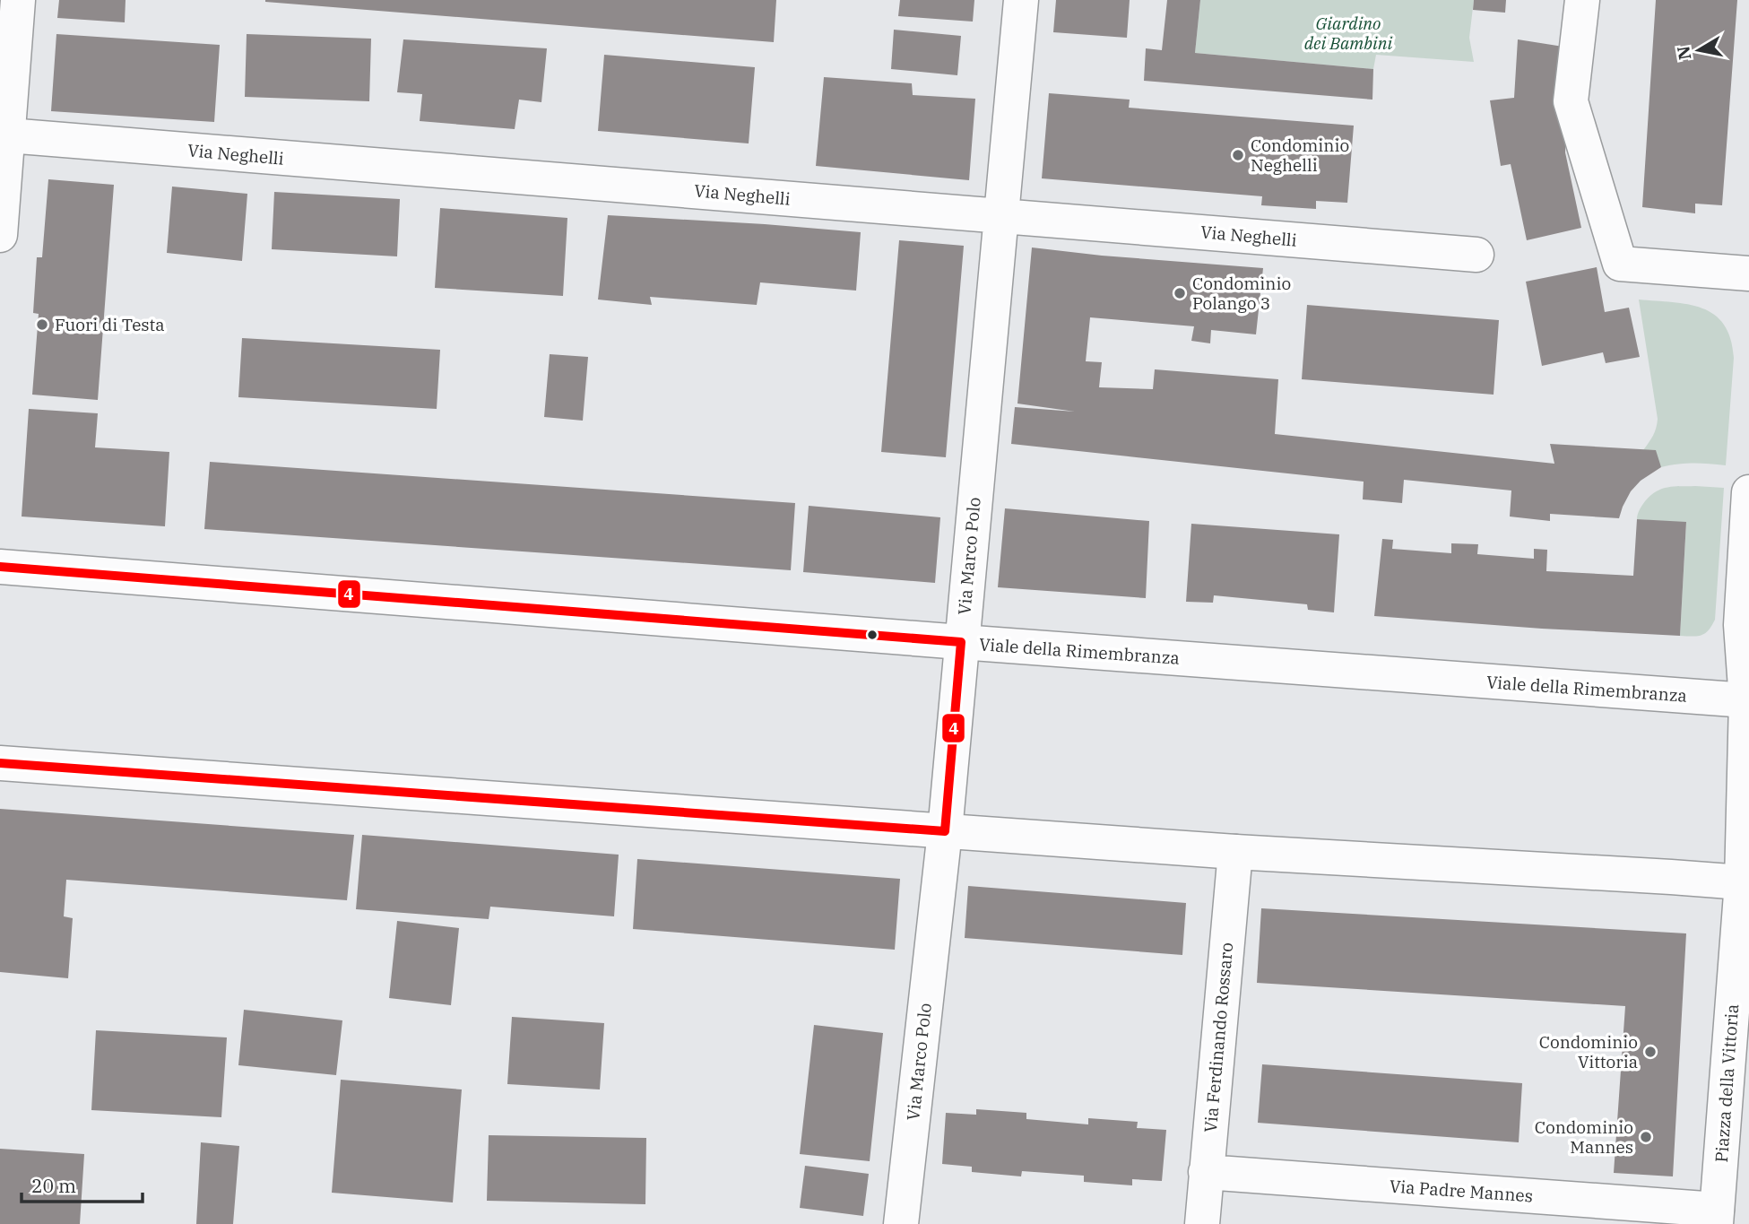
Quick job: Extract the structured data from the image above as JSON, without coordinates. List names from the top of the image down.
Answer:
{
  "streets": {
    "street": [
      "Via Neghelli",
      "Via Marco Polo",
      "Viale della Rimembranza",
      "Via Ferdinando Rossaro",
      "Piazza della Vittoria",
      "Via Padre Mannes"
    ]
  },
  "crossings": [
    ["Via Neghelli", "Via Marco Polo"],
    ["Via Marco Polo", "Viale della Rimembranza"],
    ["Viale della Rimembranza", "Piazza della Vittoria"],
    ["Via Ferdinando Rossaro", "Via Padre Mannes"],
    ["Piazza della Vittoria", "Via Padre Mannes"]
  ],
  "parks": ["Giardino dei Bambini"],
  "places": [
    "Condominio Neghelli",
    "Condominio Polango 3",
    "Fuori di Testa",
    "Condominio Vittoria",
    "Condominio Mannes"
  ],
  "lines": ["transit line 4"],
  "scale_bar": "20 m",
  "north": "left"
}
